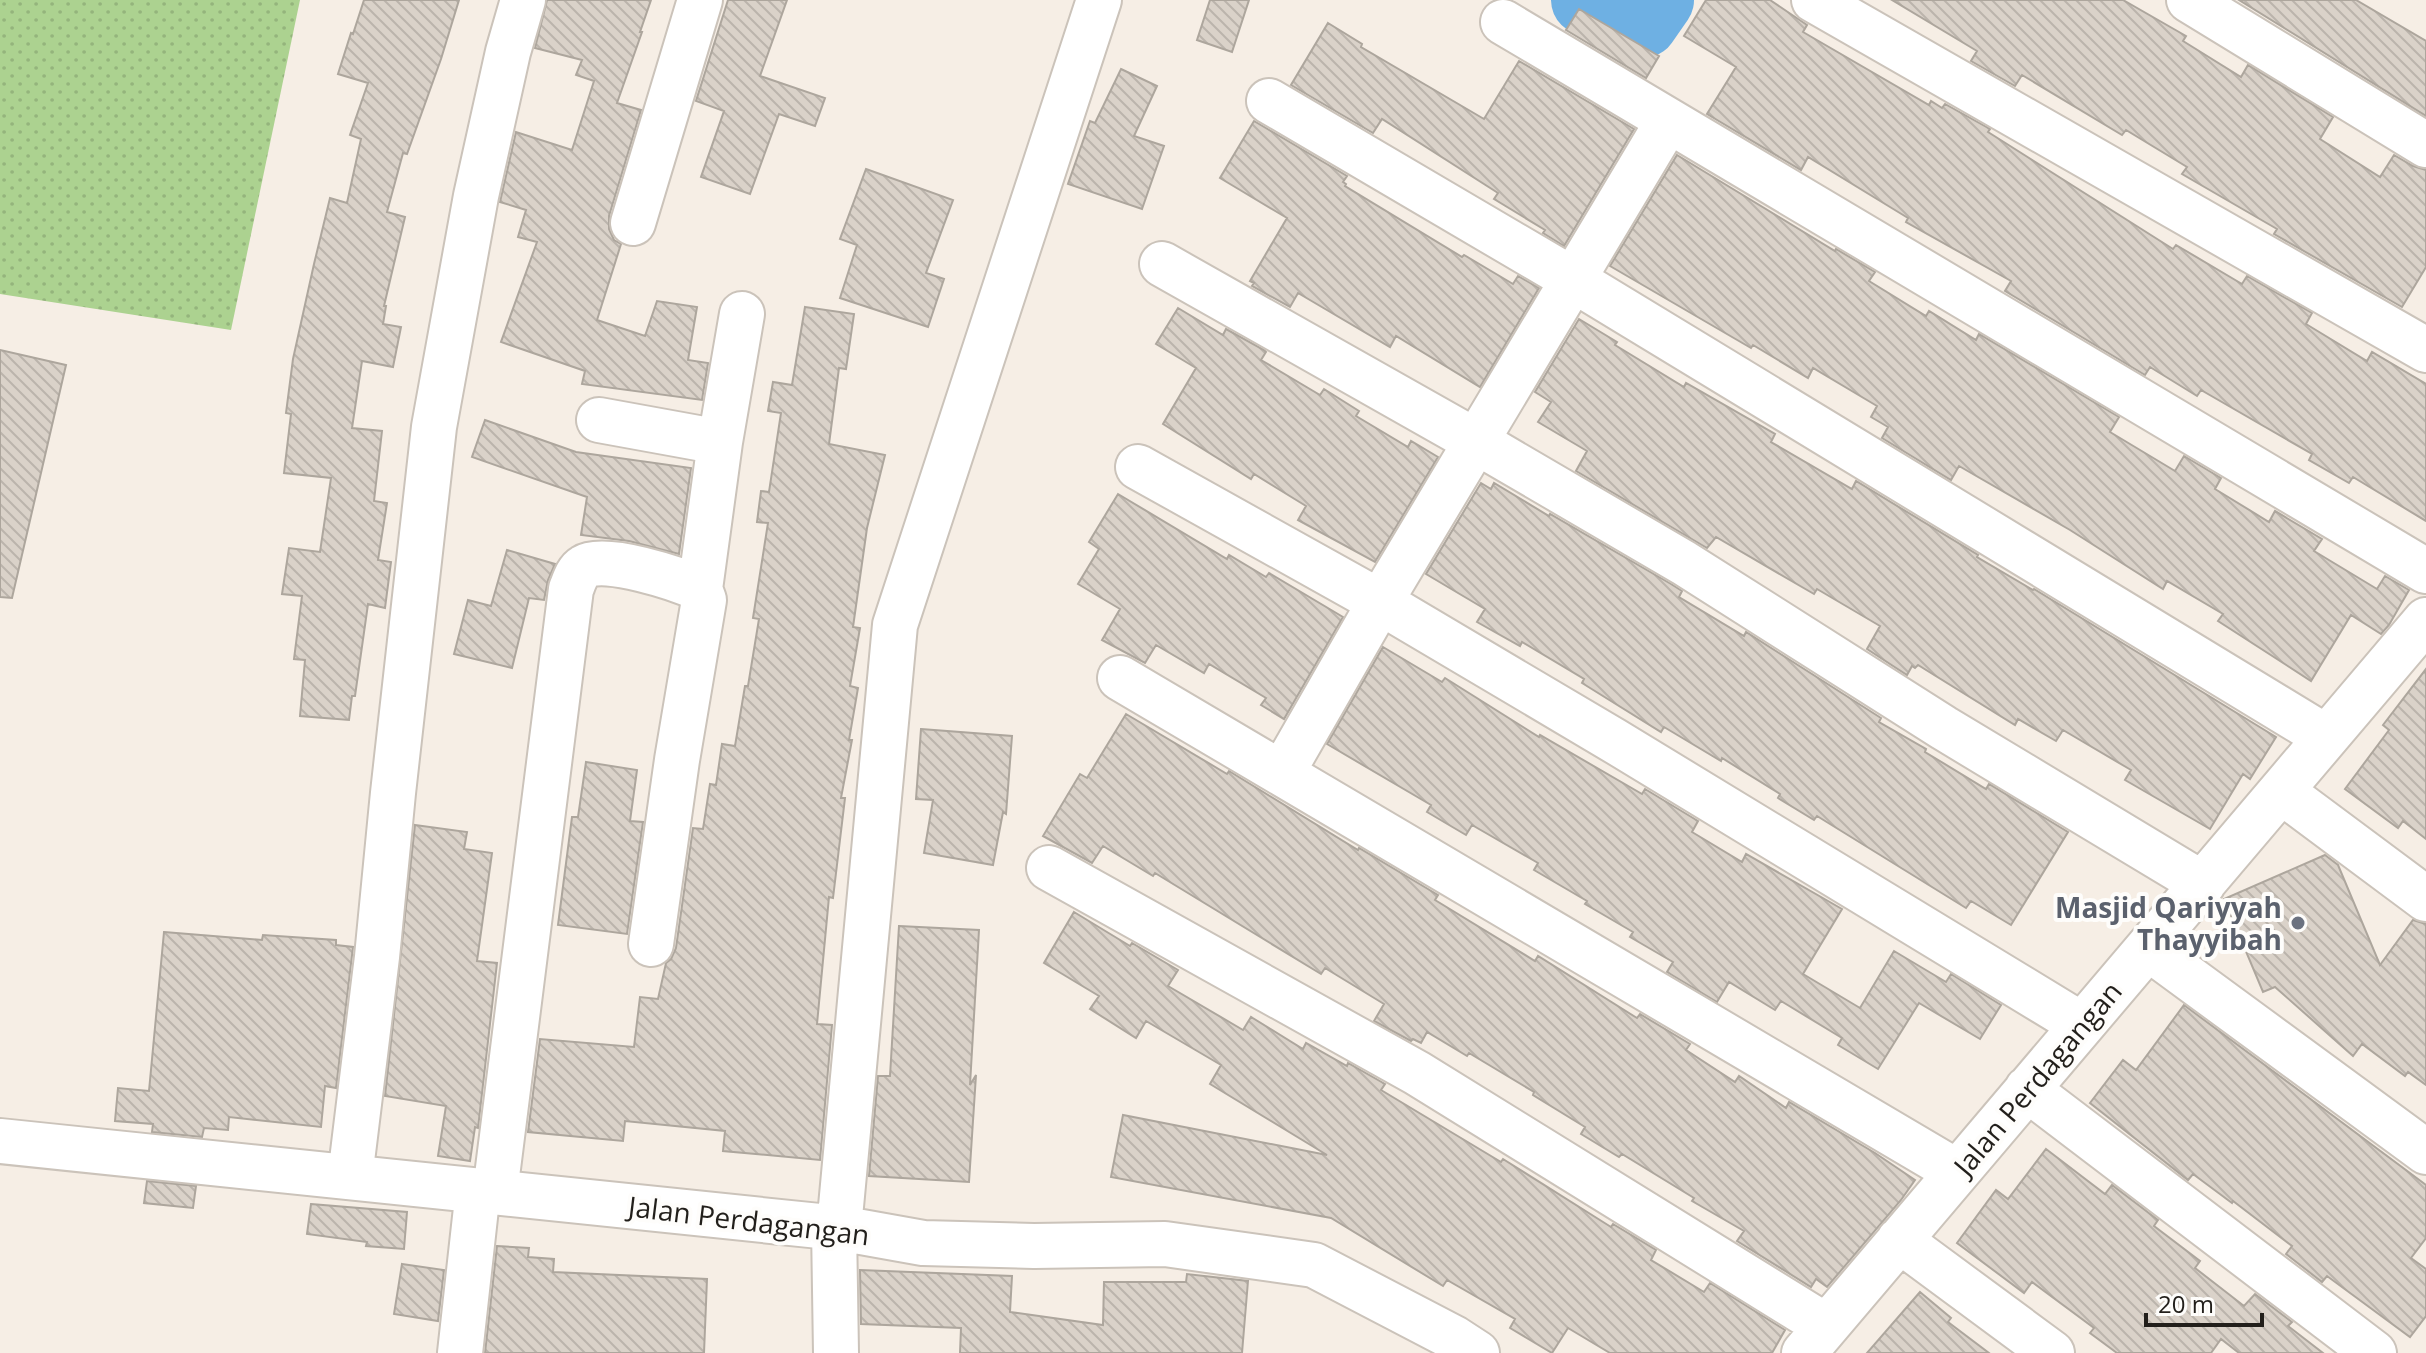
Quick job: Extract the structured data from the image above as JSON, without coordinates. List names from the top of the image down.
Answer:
{
  "streets": {
    "street": ["Jalan Perdagangan"]
  },
  "places": ["Masjid Qariyyah Thayyibah"],
  "scale_bar": "20 m"
}
